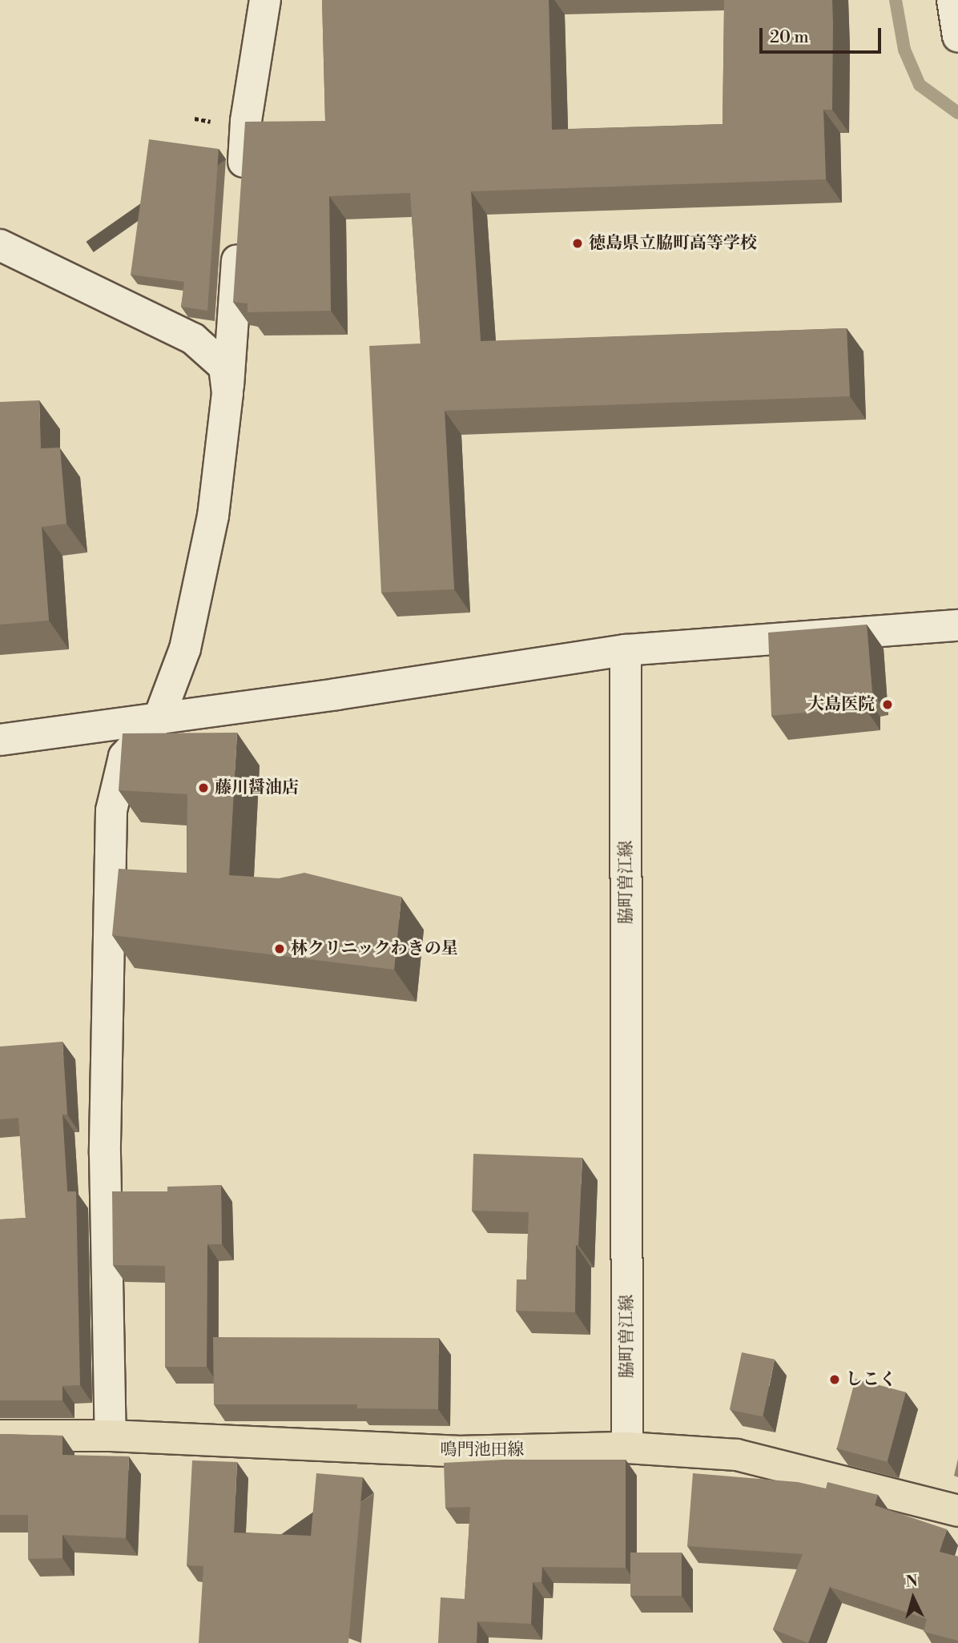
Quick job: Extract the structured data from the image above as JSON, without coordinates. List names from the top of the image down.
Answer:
{
  "streets": {
    "main road": ["鳴門池田線"],
    "street": ["脇町曽江線"]
  },
  "crossings": [
    ["脇町曽江線", "鳴門池田線"]
  ],
  "places": [
    "徳島県立脇町高等学校",
    "大島医院",
    "藤川醤油店",
    "林クリニックわきの星",
    "しこく"
  ],
  "scale_bar": "20 m",
  "north": "top"
}
